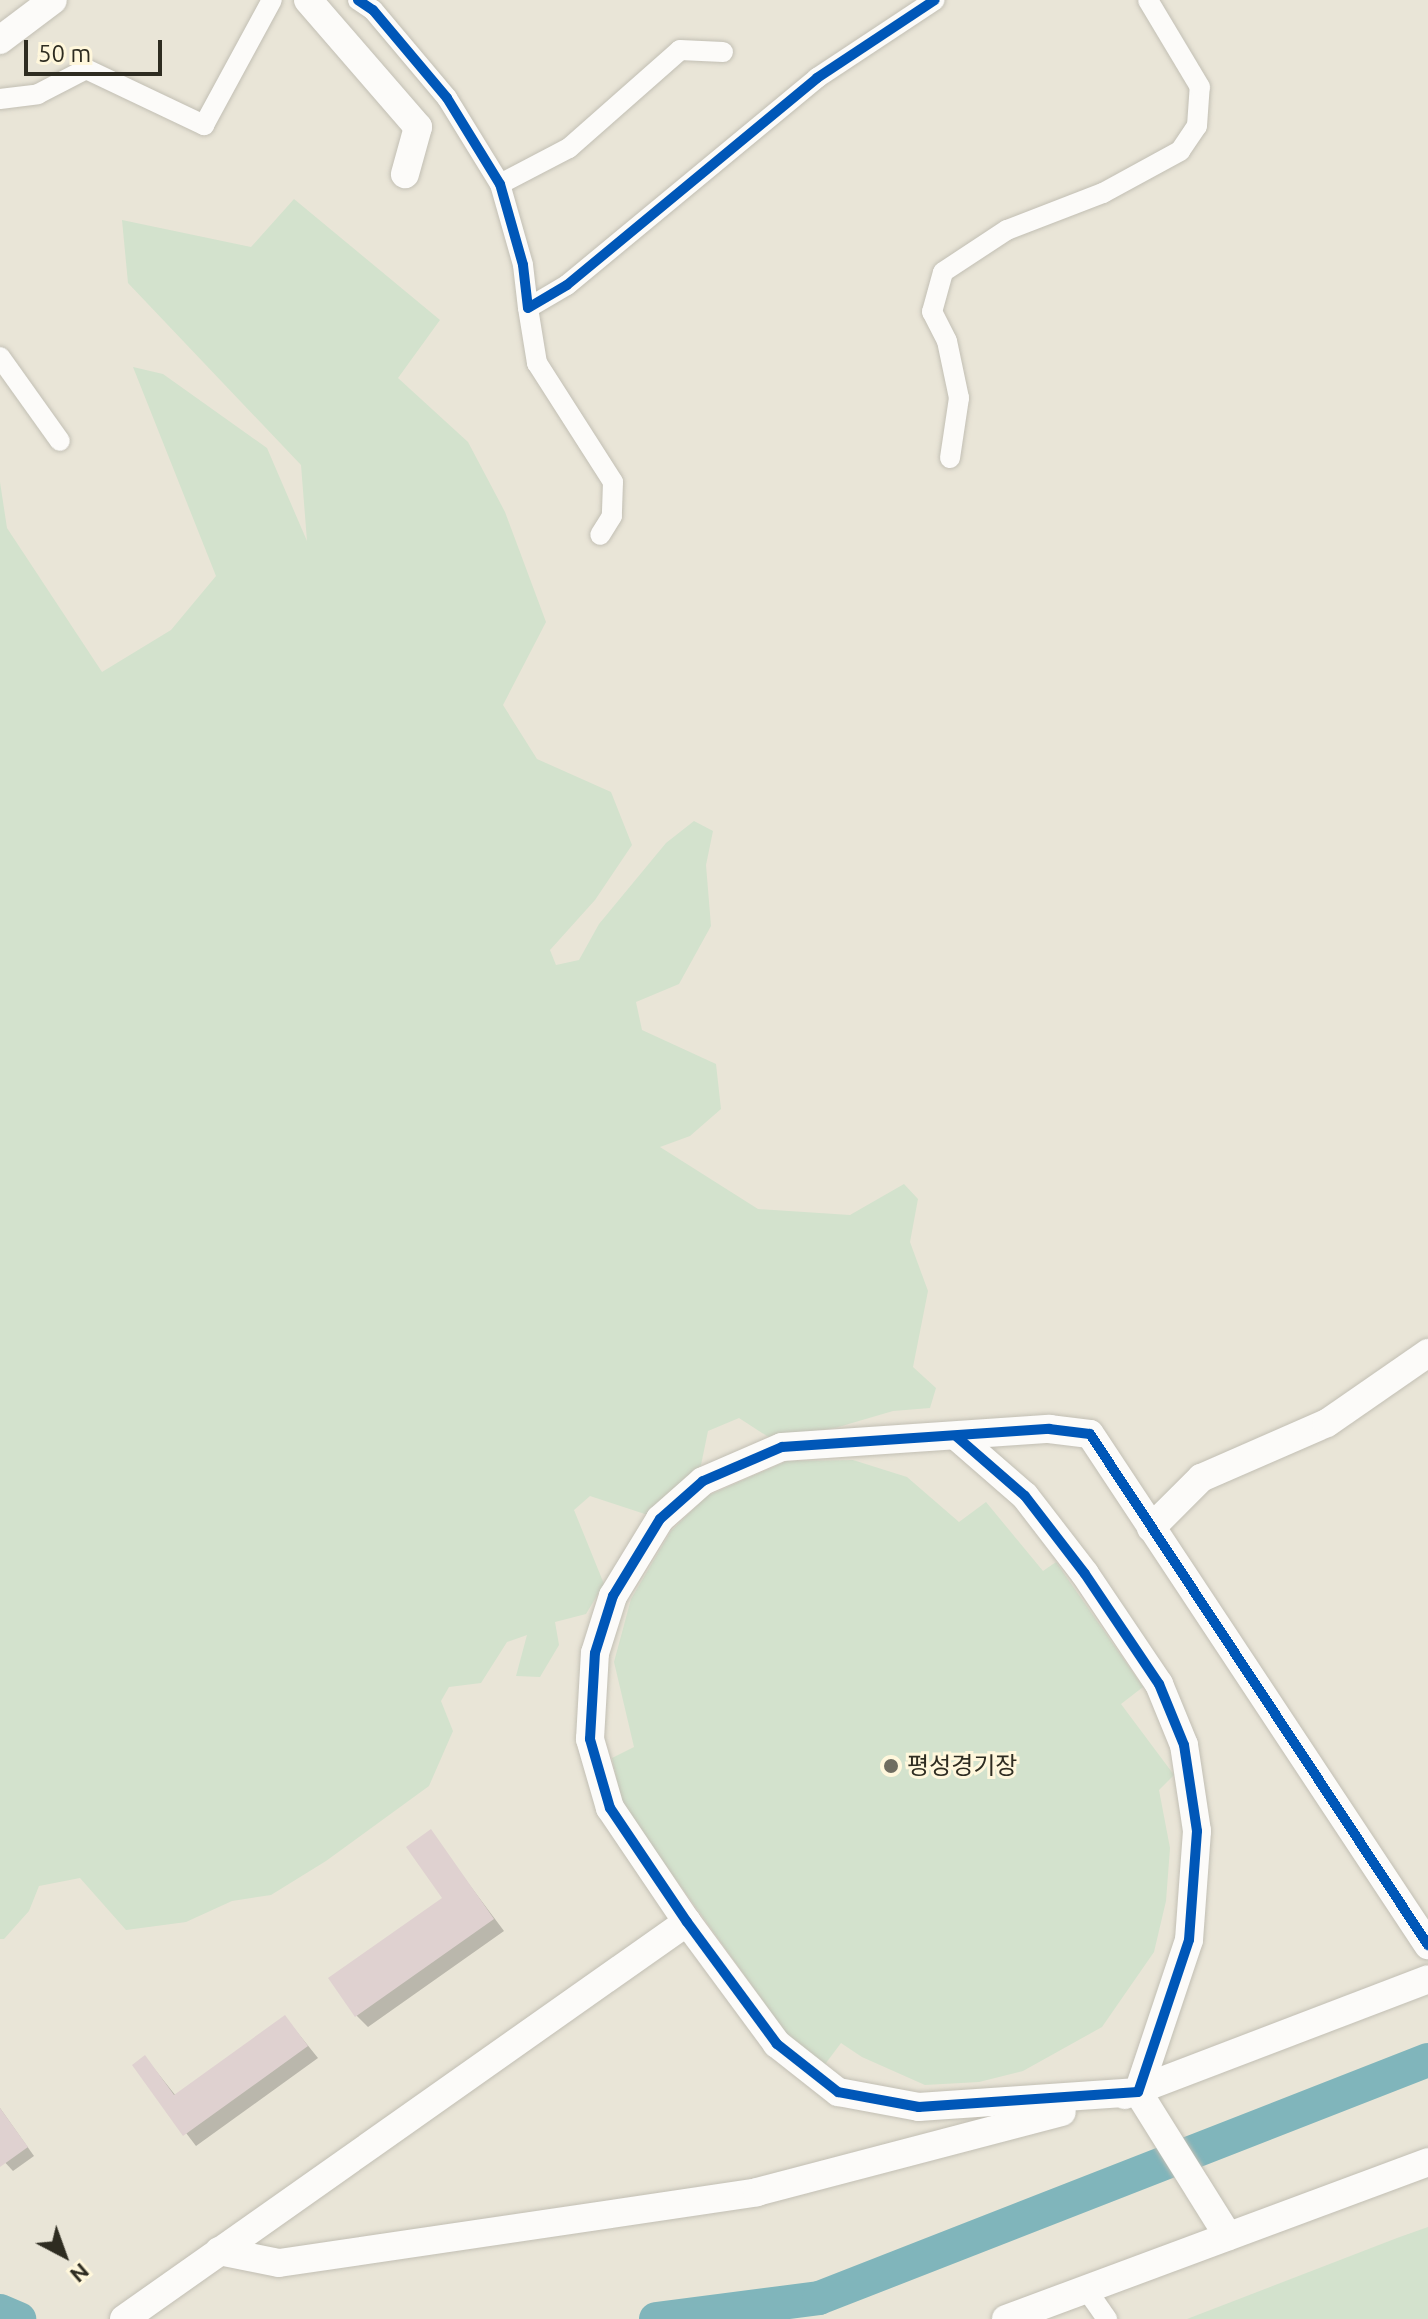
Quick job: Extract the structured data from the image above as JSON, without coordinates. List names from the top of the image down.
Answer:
{
  "places": ["평성경기장"],
  "scale_bar": "50 m",
  "north": "bottom right"
}
